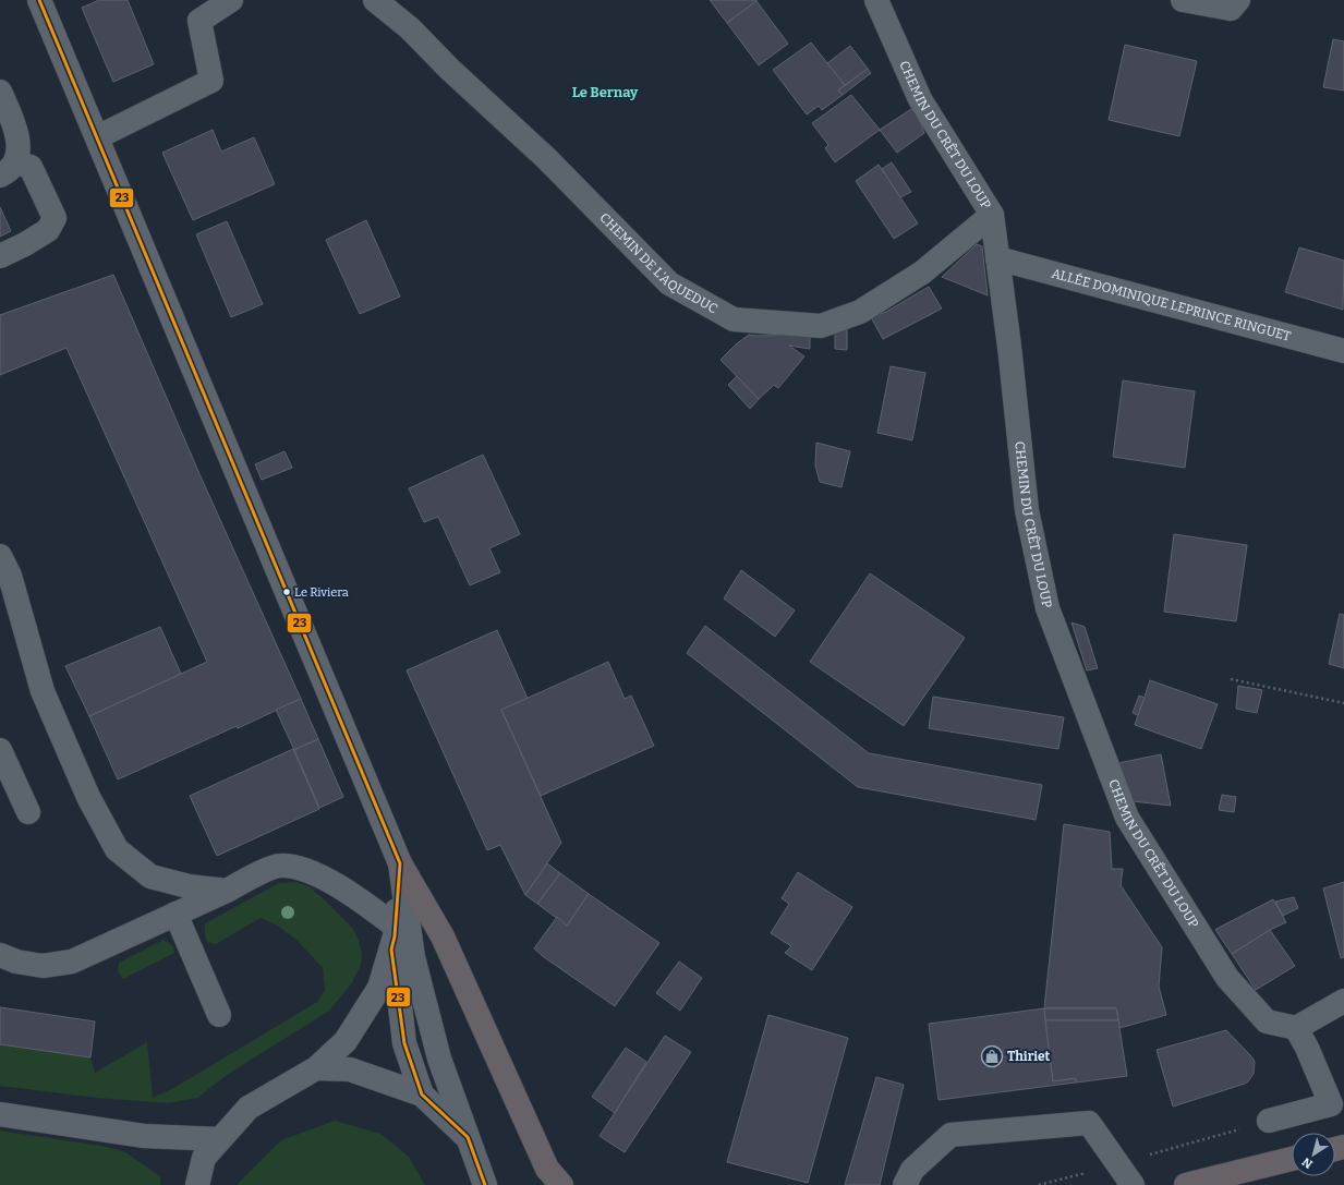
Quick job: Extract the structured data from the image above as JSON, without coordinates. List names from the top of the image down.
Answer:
{
  "streets": {
    "street": ["CHEMIN DU CRÊT DU LOUP", "CHEMIN DE L'AQUEDUC", "ALLÉE DOMINIQUE LEPRINCE RINGUET"]
  },
  "crossings": [
    ["CHEMIN DU CRÊT DU LOUP", "CHEMIN DE L'AQUEDUC"],
    ["CHEMIN DU CRÊT DU LOUP", "ALLÉE DOMINIQUE LEPRINCE RINGUET"]
  ],
  "districts": ["Le Bernay"],
  "places": {
    "other": ["Le Riviera"],
    "shop": ["Thiriet"]
  },
  "lines": ["transit line 23"],
  "north": "bottom left"
}
